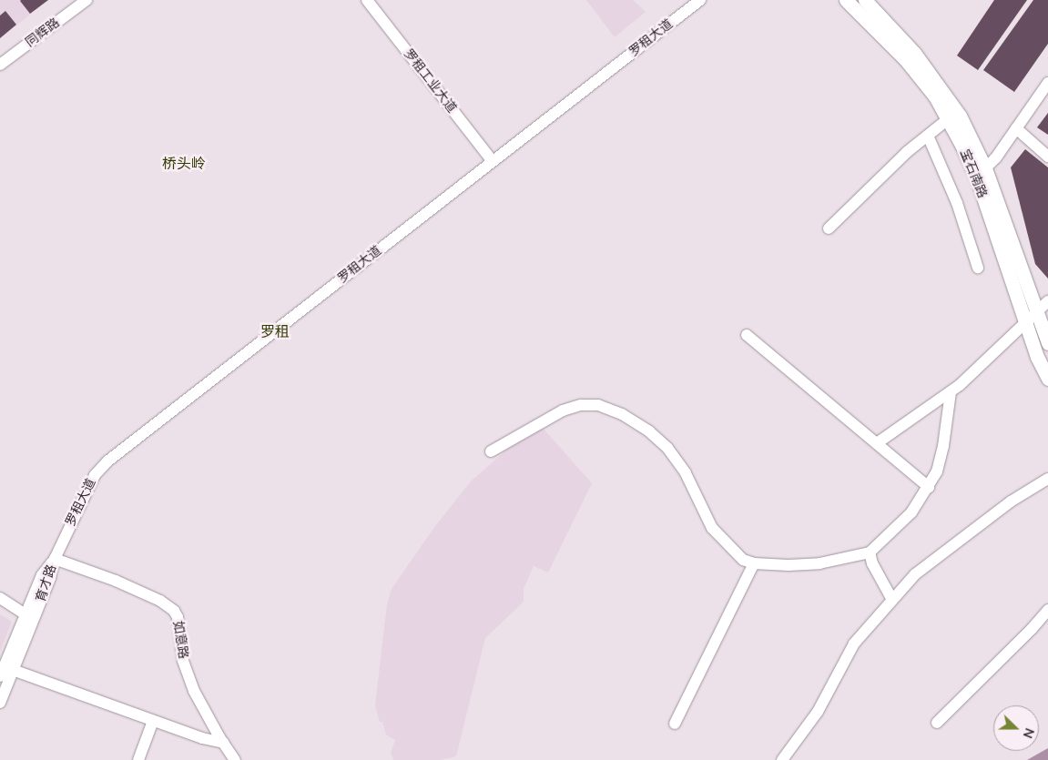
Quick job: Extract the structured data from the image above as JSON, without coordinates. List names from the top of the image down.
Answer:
{
  "streets": {
    "main road": ["宝石南路"],
    "street": [
      "同辉路",
      "罗租大道",
      "罗租工业大道",
      "育才路",
      "如意路"
    ]
  },
  "crossings": [
    ["罗租大道", "罗租工业大道"],
    ["罗租大道", "育才路"],
    ["罗租大道", "如意路"],
    ["育才路", "如意路"]
  ],
  "districts": ["桥头岭", "罗租"],
  "north": "right"
}
